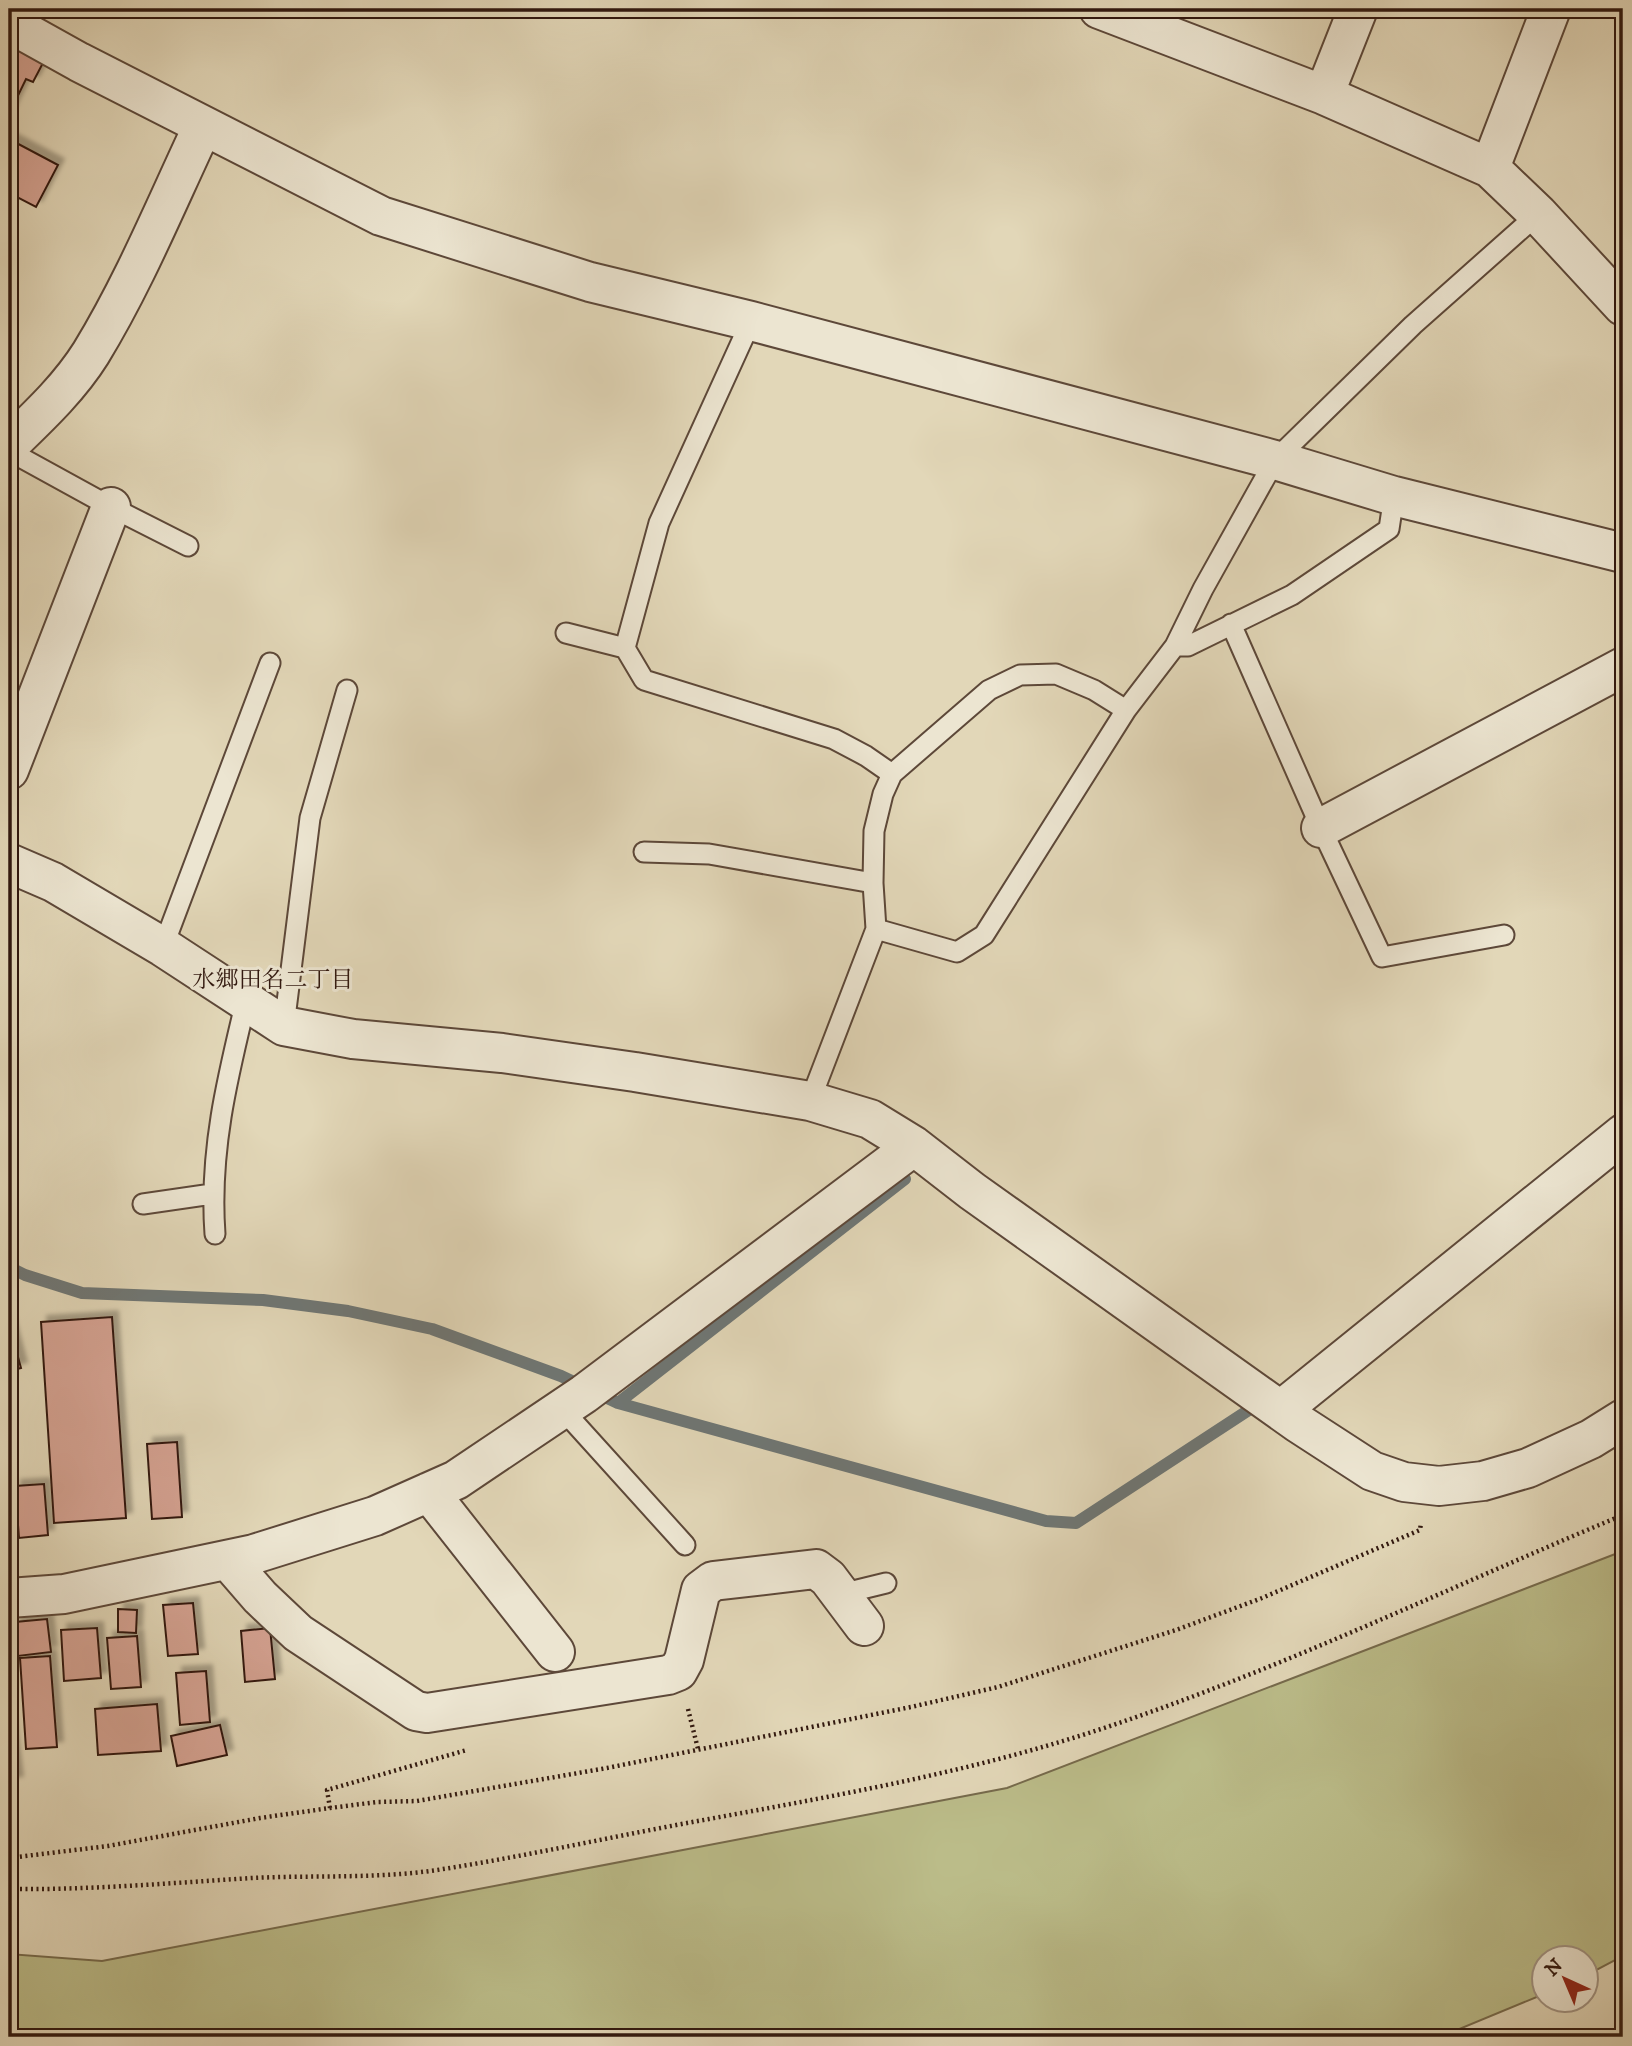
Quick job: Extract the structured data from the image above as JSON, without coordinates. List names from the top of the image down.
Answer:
{
  "districts": ["水郷田名二丁目"],
  "north": "top left"
}
